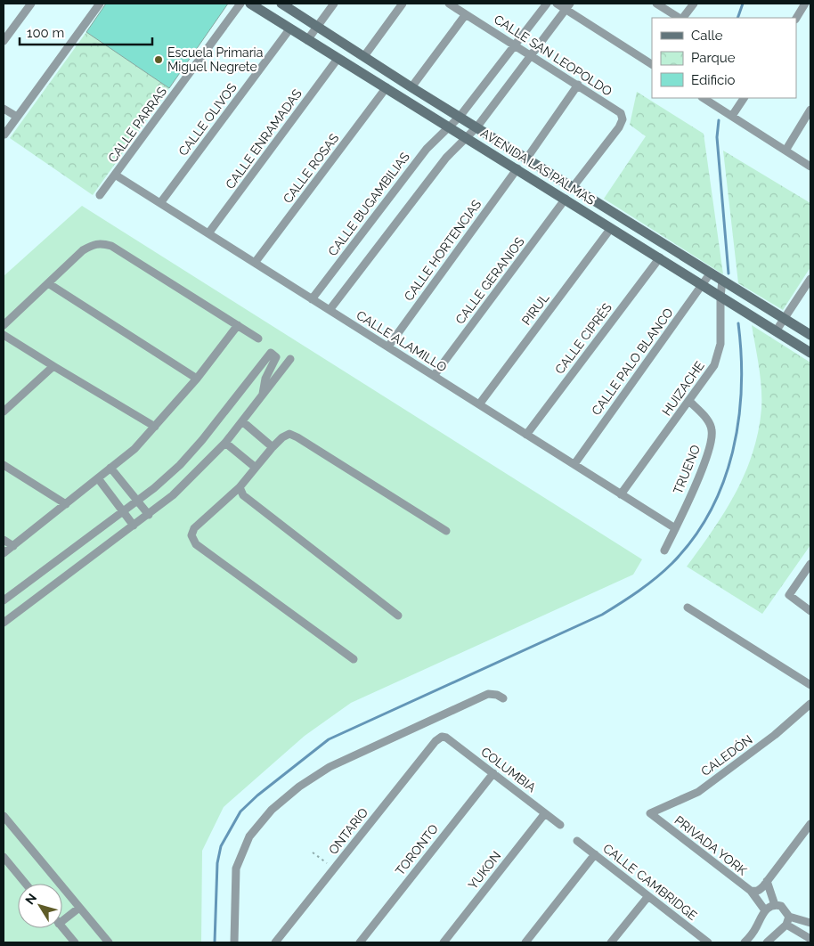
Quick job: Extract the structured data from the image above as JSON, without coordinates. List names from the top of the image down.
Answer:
{
  "streets": {
    "street": [
      "CALLE SAN LEOPOLDO",
      "CALLE OLIVOS",
      "CALLE PARRAS",
      "CALLE ENRAMADAS",
      "AVENIDA LAS PALMAS",
      "CALLE ROSAS",
      "CALLE BUGAMBILIAS",
      "CALLE HORTENCIAS",
      "CALLE GERANIOS",
      "PIRUL",
      "CALLE CIPRÉS",
      "CALLE ALAMILLO",
      "CALLE PALO BLANCO",
      "HUIZACHE",
      "TRUENO",
      "CALEDÓN",
      "COLUMBIA",
      "ONTARIO",
      "PRIVADA YORK",
      "TORONTO",
      "YUKON",
      "CALLE CAMBRIDGE"
    ]
  },
  "crossings": [
    ["CALLE SAN LEOPOLDO", "AVENIDA LAS PALMAS"],
    ["CALLE SAN LEOPOLDO", "CALLE BUGAMBILIAS"],
    ["CALLE OLIVOS", "AVENIDA LAS PALMAS"],
    ["CALLE OLIVOS", "CALLE ALAMILLO"],
    ["CALLE PARRAS", "CALLE ALAMILLO"],
    ["CALLE ENRAMADAS", "AVENIDA LAS PALMAS"],
    ["CALLE ENRAMADAS", "CALLE ALAMILLO"],
    ["AVENIDA LAS PALMAS", "CALLE ROSAS"],
    ["AVENIDA LAS PALMAS", "CALLE BUGAMBILIAS"],
    ["AVENIDA LAS PALMAS", "CALLE HORTENCIAS"],
    ["AVENIDA LAS PALMAS", "CALLE GERANIOS"],
    ["AVENIDA LAS PALMAS", "PIRUL"],
    ["AVENIDA LAS PALMAS", "CALLE CIPRÉS"],
    ["AVENIDA LAS PALMAS", "CALLE PALO BLANCO"],
    ["AVENIDA LAS PALMAS", "HUIZACHE"],
    ["CALLE ROSAS", "CALLE ALAMILLO"],
    ["CALLE BUGAMBILIAS", "CALLE ALAMILLO"],
    ["CALLE HORTENCIAS", "CALLE ALAMILLO"],
    ["CALLE GERANIOS", "CALLE ALAMILLO"],
    ["PIRUL", "CALLE ALAMILLO"],
    ["CALLE CIPRÉS", "CALLE ALAMILLO"],
    ["CALLE ALAMILLO", "CALLE PALO BLANCO"],
    ["CALLE ALAMILLO", "HUIZACHE"],
    ["CALLE ALAMILLO", "TRUENO"],
    ["HUIZACHE", "TRUENO"],
    ["CALEDÓN", "PRIVADA YORK"],
    ["COLUMBIA", "ONTARIO"],
    ["COLUMBIA", "TORONTO"],
    ["COLUMBIA", "YUKON"]
  ],
  "places": ["Escuela Primaria Miguel Negrete"],
  "legend": ["Calle", "Parque", "Edificio"],
  "scale_bar": "100 m",
  "north": "top left"
}
